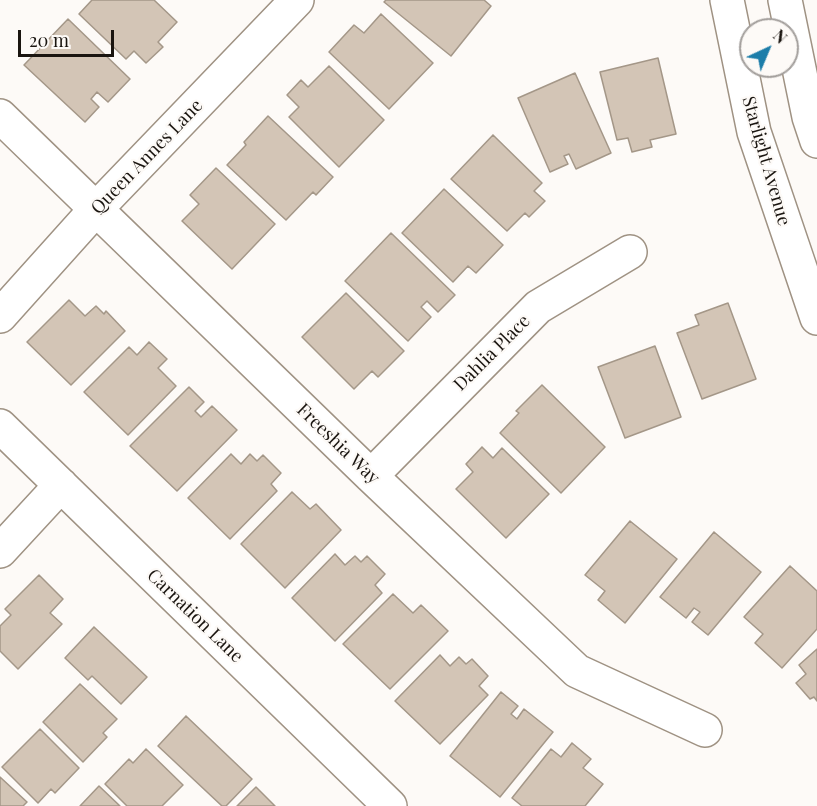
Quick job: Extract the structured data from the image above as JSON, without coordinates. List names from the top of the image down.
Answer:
{
  "streets": {
    "street": [
      "Queen Annes Lane",
      "Starlight Avenue",
      "Dahlia Place",
      "Freeshia Way",
      "Carnation Lane"
    ]
  },
  "crossings": [
    ["Queen Annes Lane", "Freeshia Way"],
    ["Dahlia Place", "Freeshia Way"]
  ],
  "scale_bar": "20 m",
  "north": "top right"
}
